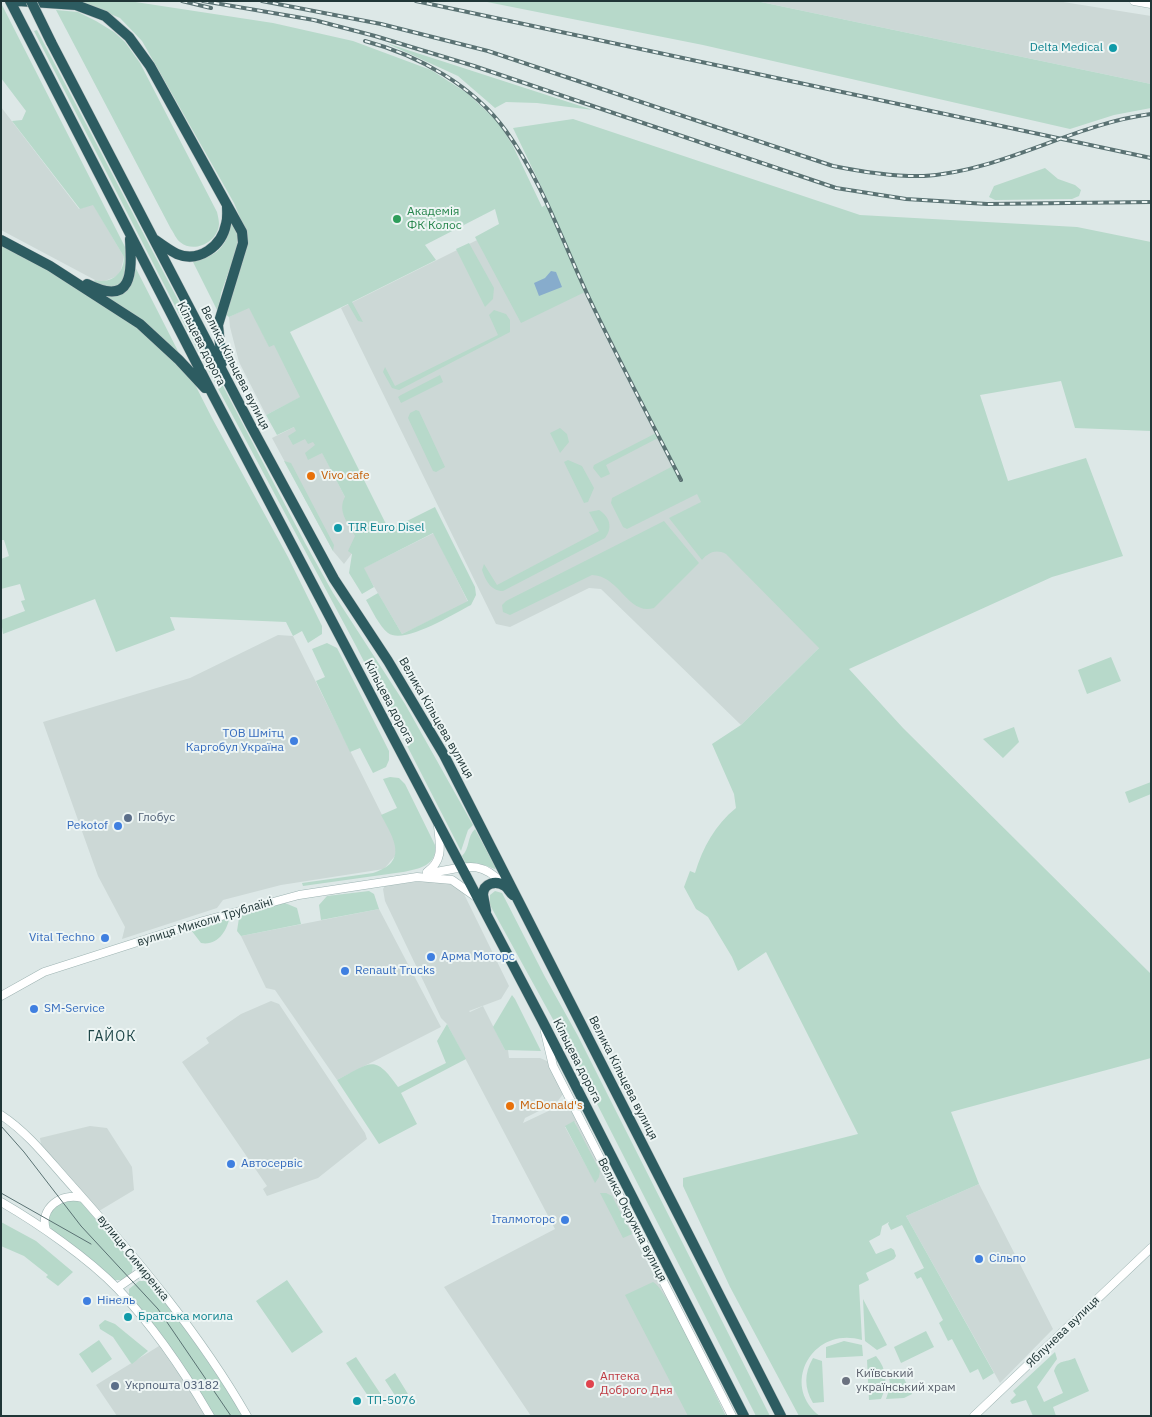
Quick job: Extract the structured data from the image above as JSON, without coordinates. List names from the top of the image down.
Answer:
{
  "streets": {
    "highway": ["Кільцева дорога", "Велика Кільцева вулиця"],
    "street": [
      "вулиця Миколи Трублаїні",
      "Велика Окружна вулиця",
      "вулиця Симиренка",
      "Яблунева вулиця"
    ]
  },
  "crossings": [
    ["Кільцева дорога", "вулиця Миколи Трублаїні"],
    ["Кільцева дорога", "Велика Окружна вулиця"]
  ],
  "districts": ["ГАЙОК"],
  "places": [
    "Delta Medical",
    "Академія ФК Колос",
    "Vivo cafe",
    "TIR Euro Disel",
    "ТОВ Шмітц Каргобул Україна",
    "Глобус",
    "Pekotof",
    "Vital Techno",
    "Арма Моторс",
    "Renault Trucks",
    "SM-Service",
    "McDonald's",
    "Автосервіс",
    "Італмоторс",
    "Сільпо",
    "Нінель",
    "Братська могила",
    "Київський український храм",
    "Аптека Доброго Дня",
    "Укрпошта 03182",
    "ТП-5076"
  ]
}
